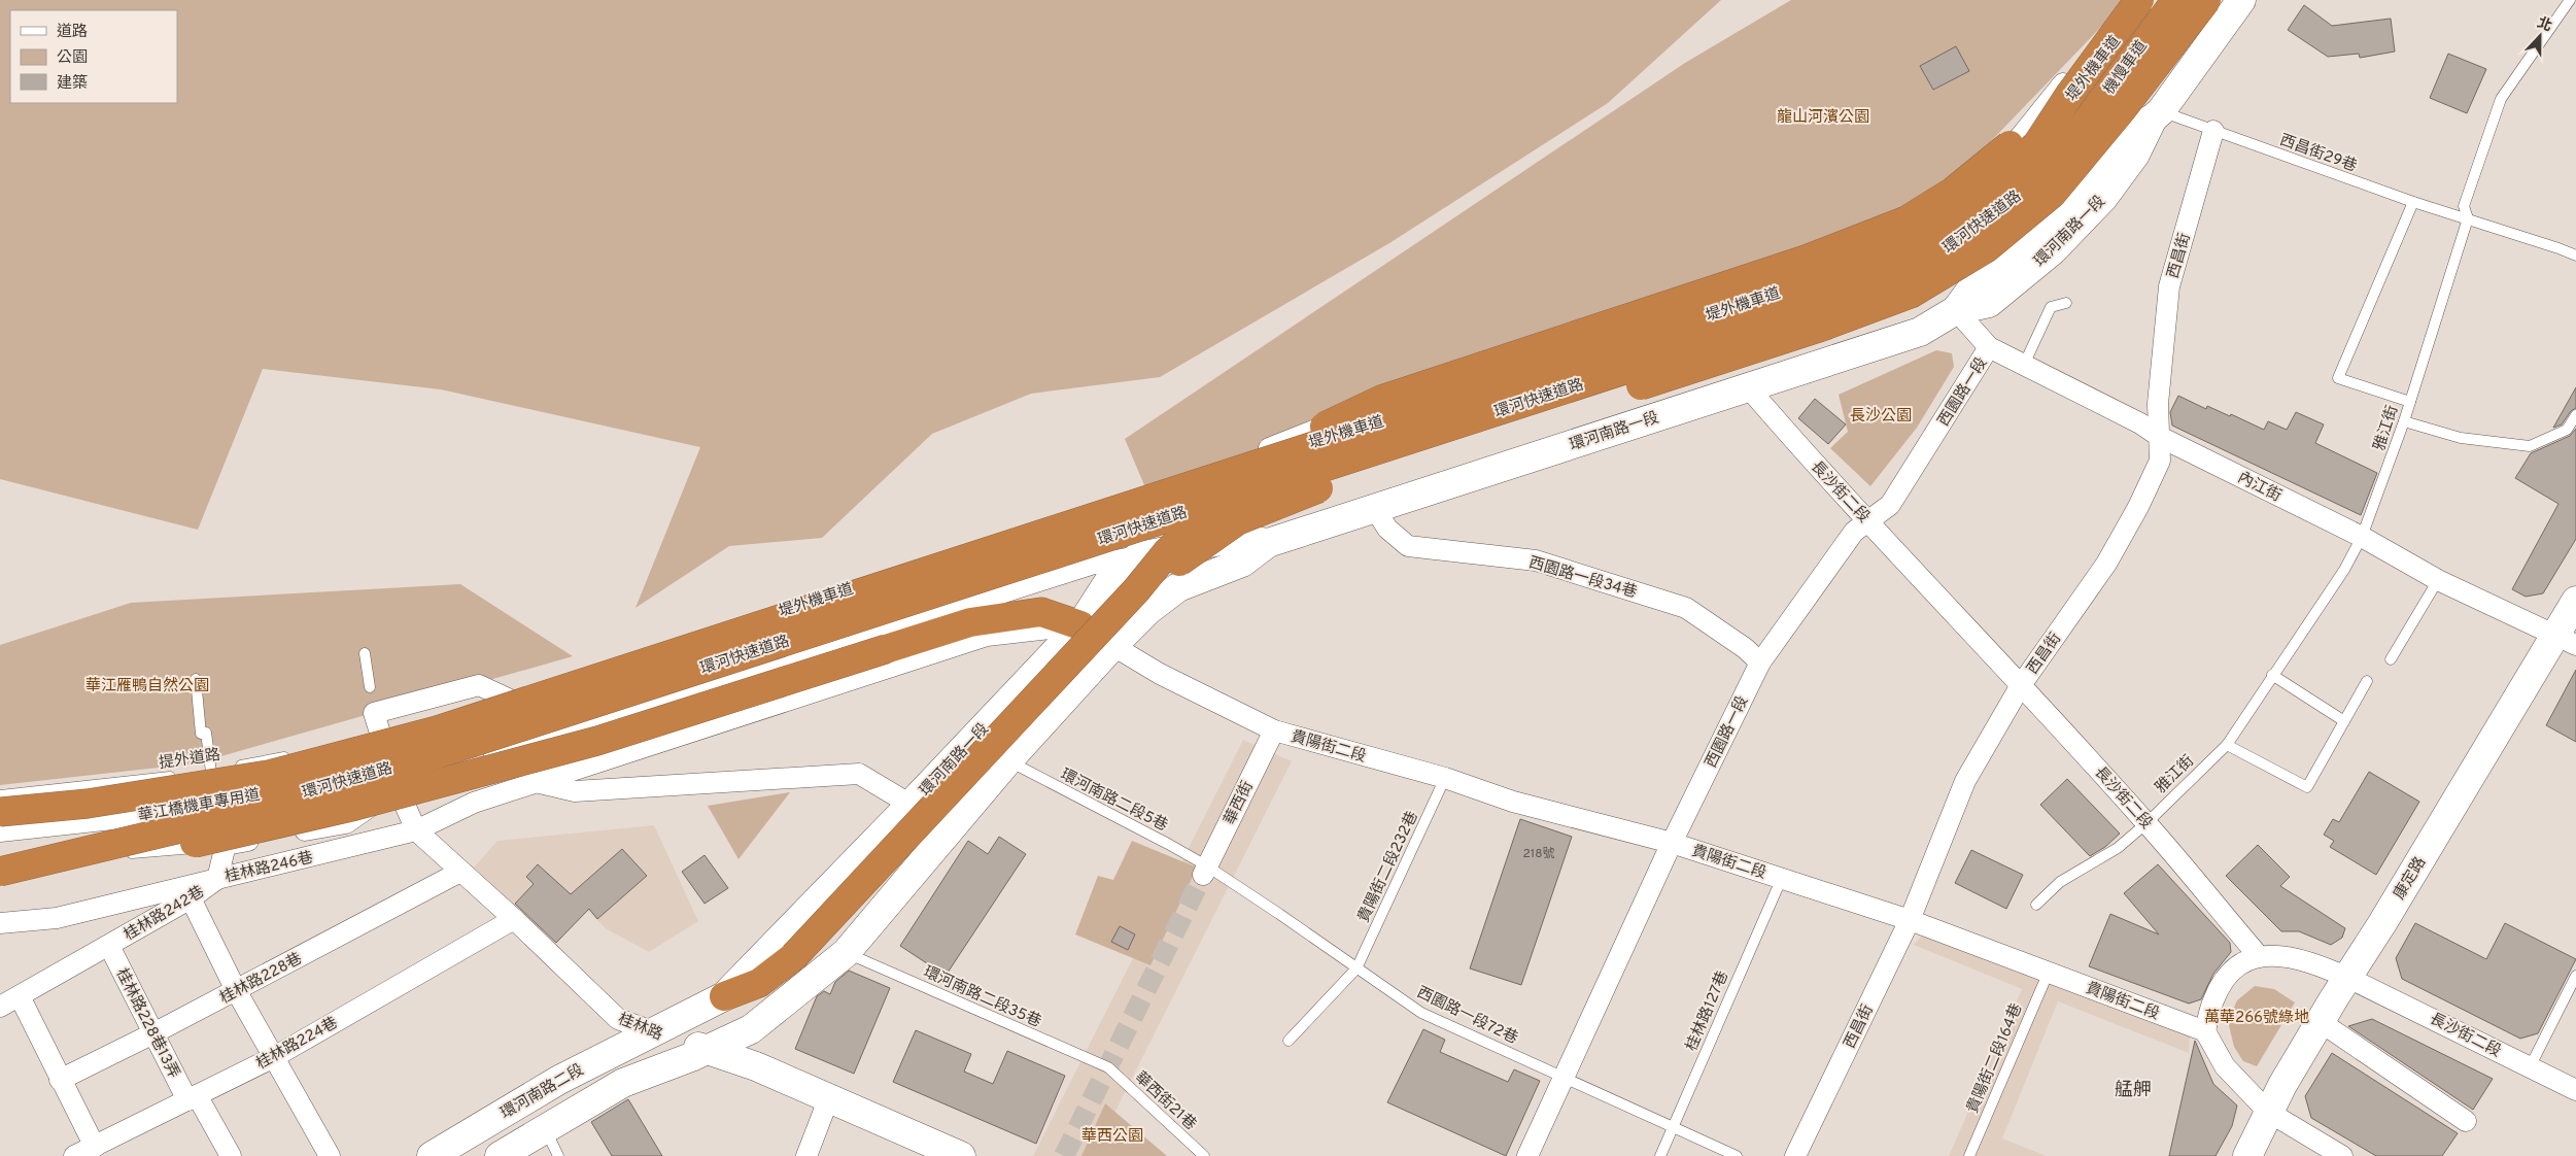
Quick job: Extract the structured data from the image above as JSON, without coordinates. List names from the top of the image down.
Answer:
{
  "streets": {
    "highway": ["環河快速道路"],
    "street": [
      "堤外機車道",
      "環河南路一段",
      "西昌街",
      "西園路一段",
      "內江街",
      "長沙街二段",
      "西園路一段34巷",
      "貴陽街二段",
      "華西街",
      "華江橋機車專用道",
      "桂林路246巷",
      "康定路",
      "桂林路242巷",
      "桂林路228巷",
      "桂林路228巷13弄",
      "桂林路",
      "桂林路224巷",
      "環河南路二段"
    ],
    "lane": [
      "機慢車道",
      "西昌街29巷",
      "雅江街",
      "提外道路",
      "環河南路二段5巷",
      "貴陽街二段232巷",
      "環河南路二段35巷",
      "桂林路127巷",
      "西園路一段72巷",
      "貴陽街二段164巷",
      "華西街21巷"
    ]
  },
  "crossings": [
    ["機慢車道", "環河南路一段"],
    ["堤外機車道", "桂林路"],
    ["西昌街29巷", "環河南路一段"],
    ["西昌街29巷", "西昌街"],
    ["西昌街29巷", "雅江街"],
    ["環河南路一段", "內江街"],
    ["環河南路一段", "長沙街二段"],
    ["環河南路一段", "西園路一段34巷"],
    ["環河南路一段", "貴陽街二段"],
    ["環河南路一段", "環河南路二段5巷"],
    ["環河南路一段", "桂林路246巷"],
    ["環河南路一段", "環河南路二段35巷"],
    ["環河南路一段", "桂林路"],
    ["環河南路一段", "環河南路二段"],
    ["西昌街", "內江街"],
    ["西昌街", "長沙街二段"],
    ["西昌街", "貴陽街二段"],
    ["西園路一段", "內江街"],
    ["西園路一段", "長沙街二段"],
    ["西園路一段", "西園路一段34巷"],
    ["西園路一段", "貴陽街二段"],
    ["西園路一段", "西園路一段72巷"],
    ["雅江街", "內江街"],
    ["雅江街", "長沙街二段"],
    ["內江街", "康定路"],
    ["長沙街二段", "康定路"],
    ["貴陽街二段", "華西街"],
    ["貴陽街二段", "桂林路246巷"],
    ["貴陽街二段", "貴陽街二段232巷"],
    ["貴陽街二段", "桂林路127巷"],
    ["貴陽街二段", "貴陽街二段164巷"],
    ["環河南路二段5巷", "華西街"],
    ["環河南路二段5巷", "西園路一段72巷"],
    ["華西街", "西園路一段72巷"],
    ["華江橋機車專用道", "桂林路"],
    ["桂林路246巷", "桂林路242巷"],
    ["桂林路246巷", "桂林路"],
    ["貴陽街二段232巷", "西園路一段72巷"],
    ["桂林路242巷", "桂林路228巷13弄"],
    ["桂林路228巷", "桂林路228巷13弄"],
    ["桂林路228巷", "桂林路"],
    ["環河南路二段35巷", "華西街21巷"],
    ["桂林路127巷", "西園路一段72巷"],
    ["桂林路228巷13弄", "桂林路224巷"],
    ["桂林路", "桂林路224巷"],
    ["桂林路", "環河南路二段"]
  ],
  "districts": ["艋舺"],
  "parks": [
    "龍山河濱公園",
    "長沙公園",
    "華江雁鴨自然公園",
    "萬華266號綠地",
    "華西公園"
  ],
  "house_numbers": ["218號"],
  "legend": ["道路", "公園", "建築"],
  "north": "top"
}
